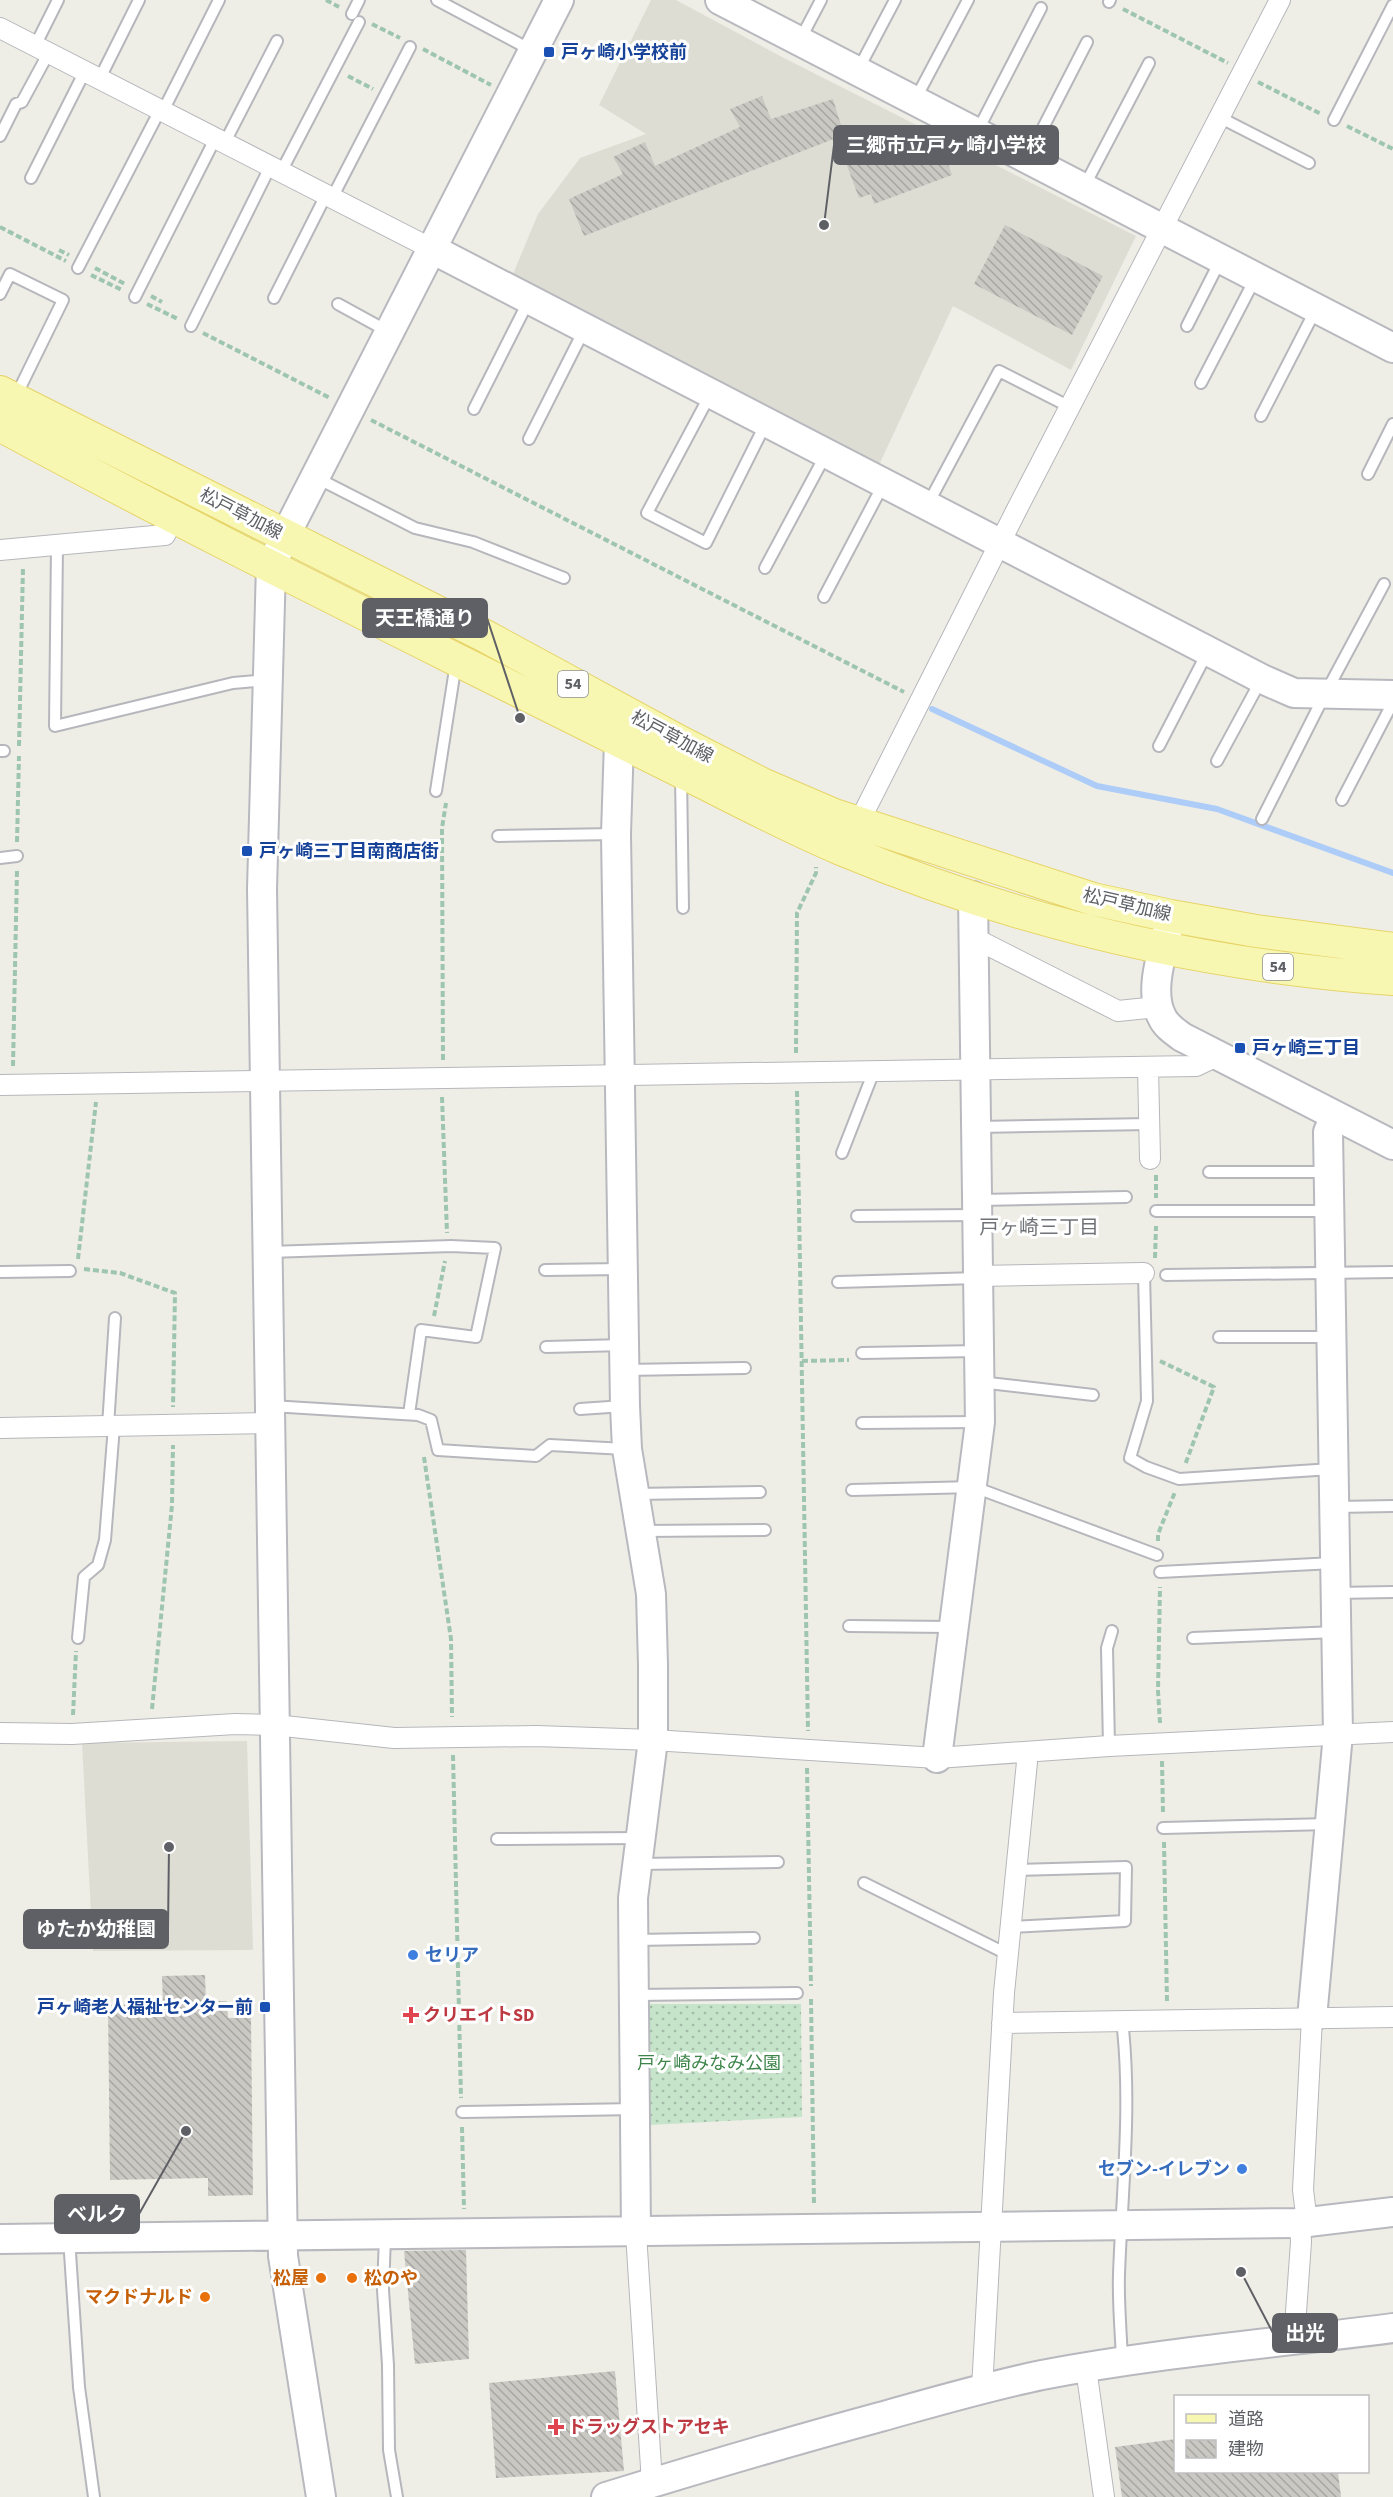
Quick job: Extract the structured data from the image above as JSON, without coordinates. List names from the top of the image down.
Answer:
{
  "streets": {
    "main road": ["松戸草加線", "54"]
  },
  "districts": ["戸ヶ崎三丁目"],
  "parks": ["戸ヶ崎みなみ公園"],
  "places": {
    "transit": [
      "戸ヶ崎小学校前",
      "戸ヶ崎三丁目南商店街",
      "戸ヶ崎三丁目",
      "戸ヶ崎老人福祉センター前"
    ],
    "other": [
      "三郷市立戸ヶ崎小学校",
      "天王橋通り",
      "ゆたか幼稚園",
      "セリア",
      "ベルク",
      "セブン-イレブン",
      "出光",
      "松屋",
      "松のや",
      "マクドナルド"
    ],
    "health": ["クリエイトSD", "ドラッグストアセキ"]
  },
  "legend": ["道路", "建物"]
}
